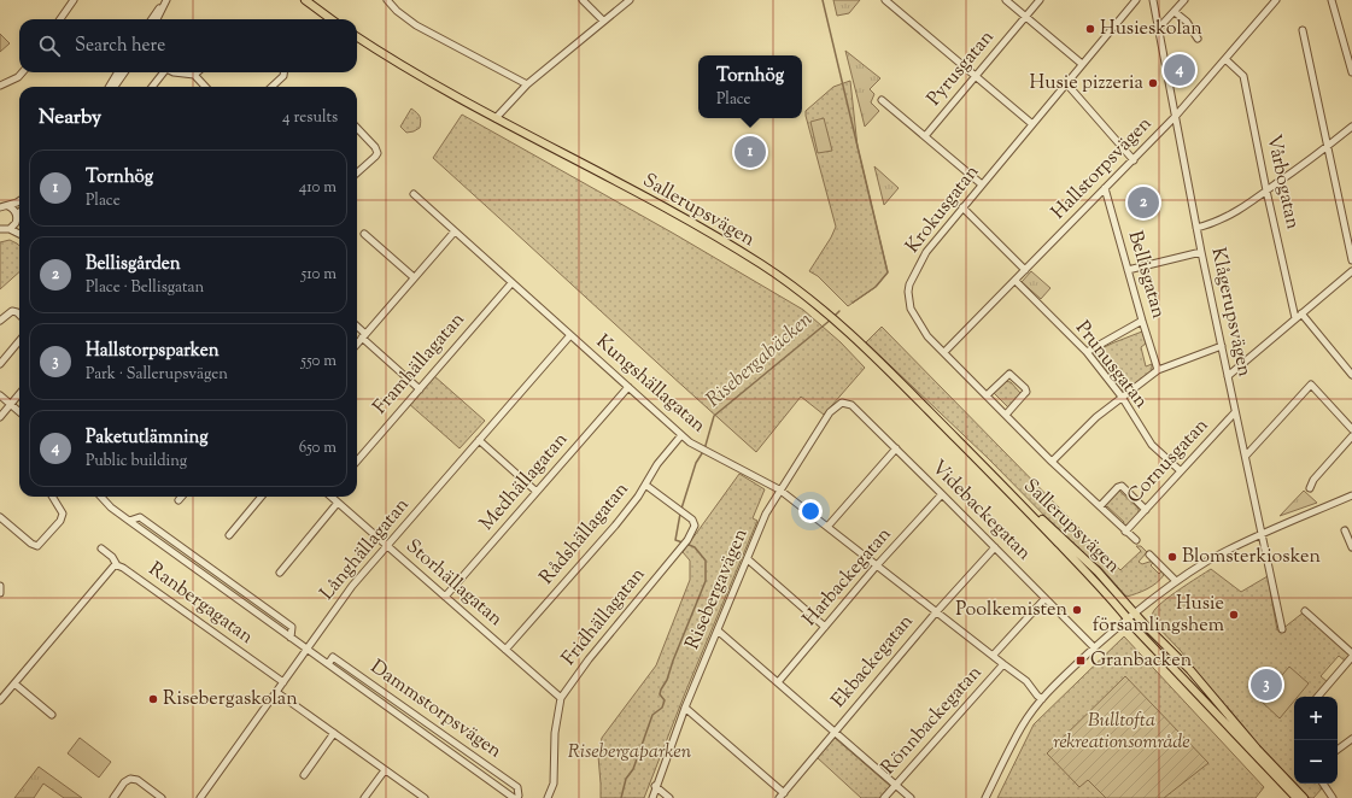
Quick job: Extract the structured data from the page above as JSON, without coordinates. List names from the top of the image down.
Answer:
{
  "streets": {
    "main road": ["Sallerupsvägen"],
    "street": [
      "Pyrusgatan",
      "Hallstorpsvägen",
      "Vårbogatan",
      "Krokusgatan",
      "Bellisgatan",
      "Klågerupsvägen",
      "Framhällagatan",
      "Prunusgatan",
      "Kungshällagatan",
      "Cornusgatan",
      "Medhällagatan",
      "Videbackegatan",
      "Rådshällagatan",
      "Långhällagatan",
      "Harbackegatan",
      "Storhällagatan",
      "Risebergavägen",
      "Ranbergagatan",
      "Fridhällagatan",
      "Ekbackegatan",
      "Dammstorpsvägen",
      "Rönnbackegatan"
    ]
  },
  "crossings": [
    ["Hallstorpsvägen", "Vårbogatan"],
    ["Hallstorpsvägen", "Krokusgatan"],
    ["Hallstorpsvägen", "Bellisgatan"],
    ["Hallstorpsvägen", "Klågerupsvägen"],
    ["Hallstorpsvägen", "Prunusgatan"],
    ["Krokusgatan", "Cornusgatan"],
    ["Klågerupsvägen", "Cornusgatan"],
    ["Framhällagatan", "Kungshällagatan"],
    ["Prunusgatan", "Cornusgatan"],
    ["Kungshällagatan", "Medhällagatan"],
    ["Kungshällagatan", "Rådshällagatan"],
    ["Kungshällagatan", "Långhällagatan"],
    ["Kungshällagatan", "Harbackegatan"],
    ["Kungshällagatan", "Risebergavägen"],
    ["Kungshällagatan", "Ekbackegatan"],
    ["Kungshällagatan", "Rönnbackegatan"],
    ["Medhällagatan", "Storhällagatan"],
    ["Videbackegatan", "Harbackegatan"],
    ["Videbackegatan", "Risebergavägen"],
    ["Videbackegatan", "Ekbackegatan"],
    ["Videbackegatan", "Rönnbackegatan"],
    ["Rådshällagatan", "Storhällagatan"],
    ["Rådshällagatan", "Fridhällagatan"],
    ["Långhällagatan", "Storhällagatan"],
    ["Långhällagatan", "Ranbergagatan"],
    ["Långhällagatan", "Dammstorpsvägen"],
    ["Storhällagatan", "Fridhällagatan"]
  ],
  "water": ["Risebergabäcken"],
  "parks": ["Bulltofta rekreationsområde", "Risebergaparken"],
  "places": {
    "other": [
      "Husieskolan",
      "Husie pizzeria",
      "Blomsterkiosken",
      "Poolkemisten",
      "Husie församlingshem",
      "Risebergaskolan"
    ],
    "transit": ["Granbacken"]
  },
  "page": {
    "search": "Search here",
    "pins": [
      "4",
      "1",
      "2",
      "3"
    ],
    "popup": ["Tornhög", "Place"],
    "heading": ["Nearby", "4 results"],
    "list": [
      {
        "mark": "1",
        "name": "Tornhög",
        "note": "Place",
        "value": "410 m"
      },
      {
        "mark": "2",
        "name": "Bellisgården",
        "note": "Place · Bellisgatan",
        "value": "510 m"
      },
      {
        "mark": "3",
        "name": "Hallstorpsparken",
        "note": "Park · Sallerupsvägen",
        "value": "550 m"
      },
      {
        "mark": "4",
        "name": "Paketutlämning",
        "note": "Public building",
        "value": "650 m"
      }
    ],
    "map_buttons": ["+", "−"]
  }
}
